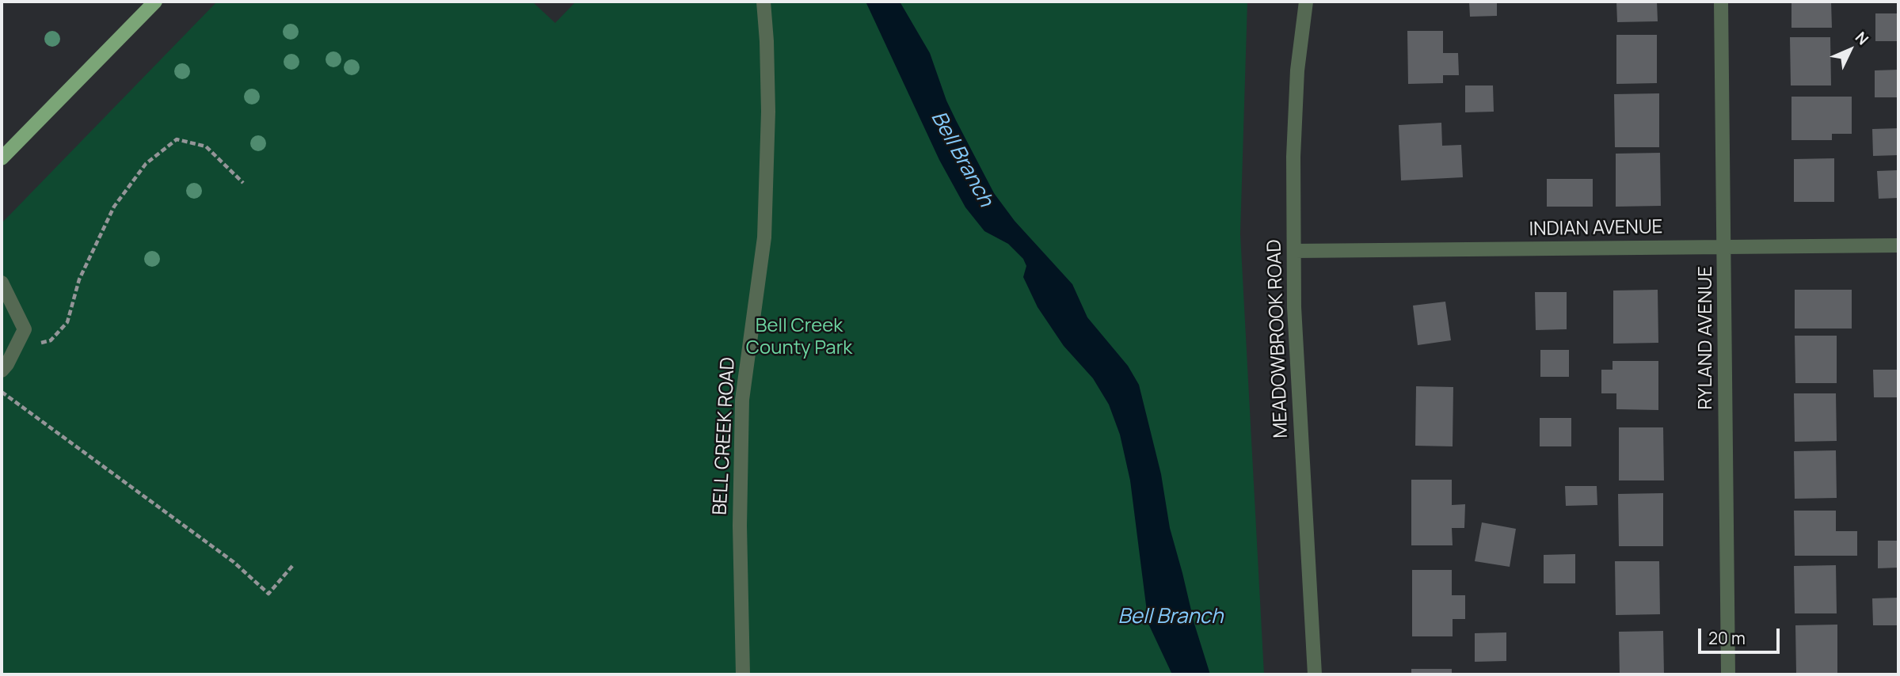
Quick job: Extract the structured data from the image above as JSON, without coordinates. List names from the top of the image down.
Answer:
{
  "streets": {
    "street": [
      "INDIAN AVENUE",
      "RYLAND AVENUE",
      "MEADOWBROOK ROAD",
      "BELL CREEK ROAD"
    ]
  },
  "crossings": [
    ["INDIAN AVENUE", "RYLAND AVENUE"],
    ["INDIAN AVENUE", "MEADOWBROOK ROAD"]
  ],
  "water": ["Bell Branch"],
  "parks": ["Bell Creek County Park"],
  "scale_bar": "20 m",
  "north": "top right"
}
